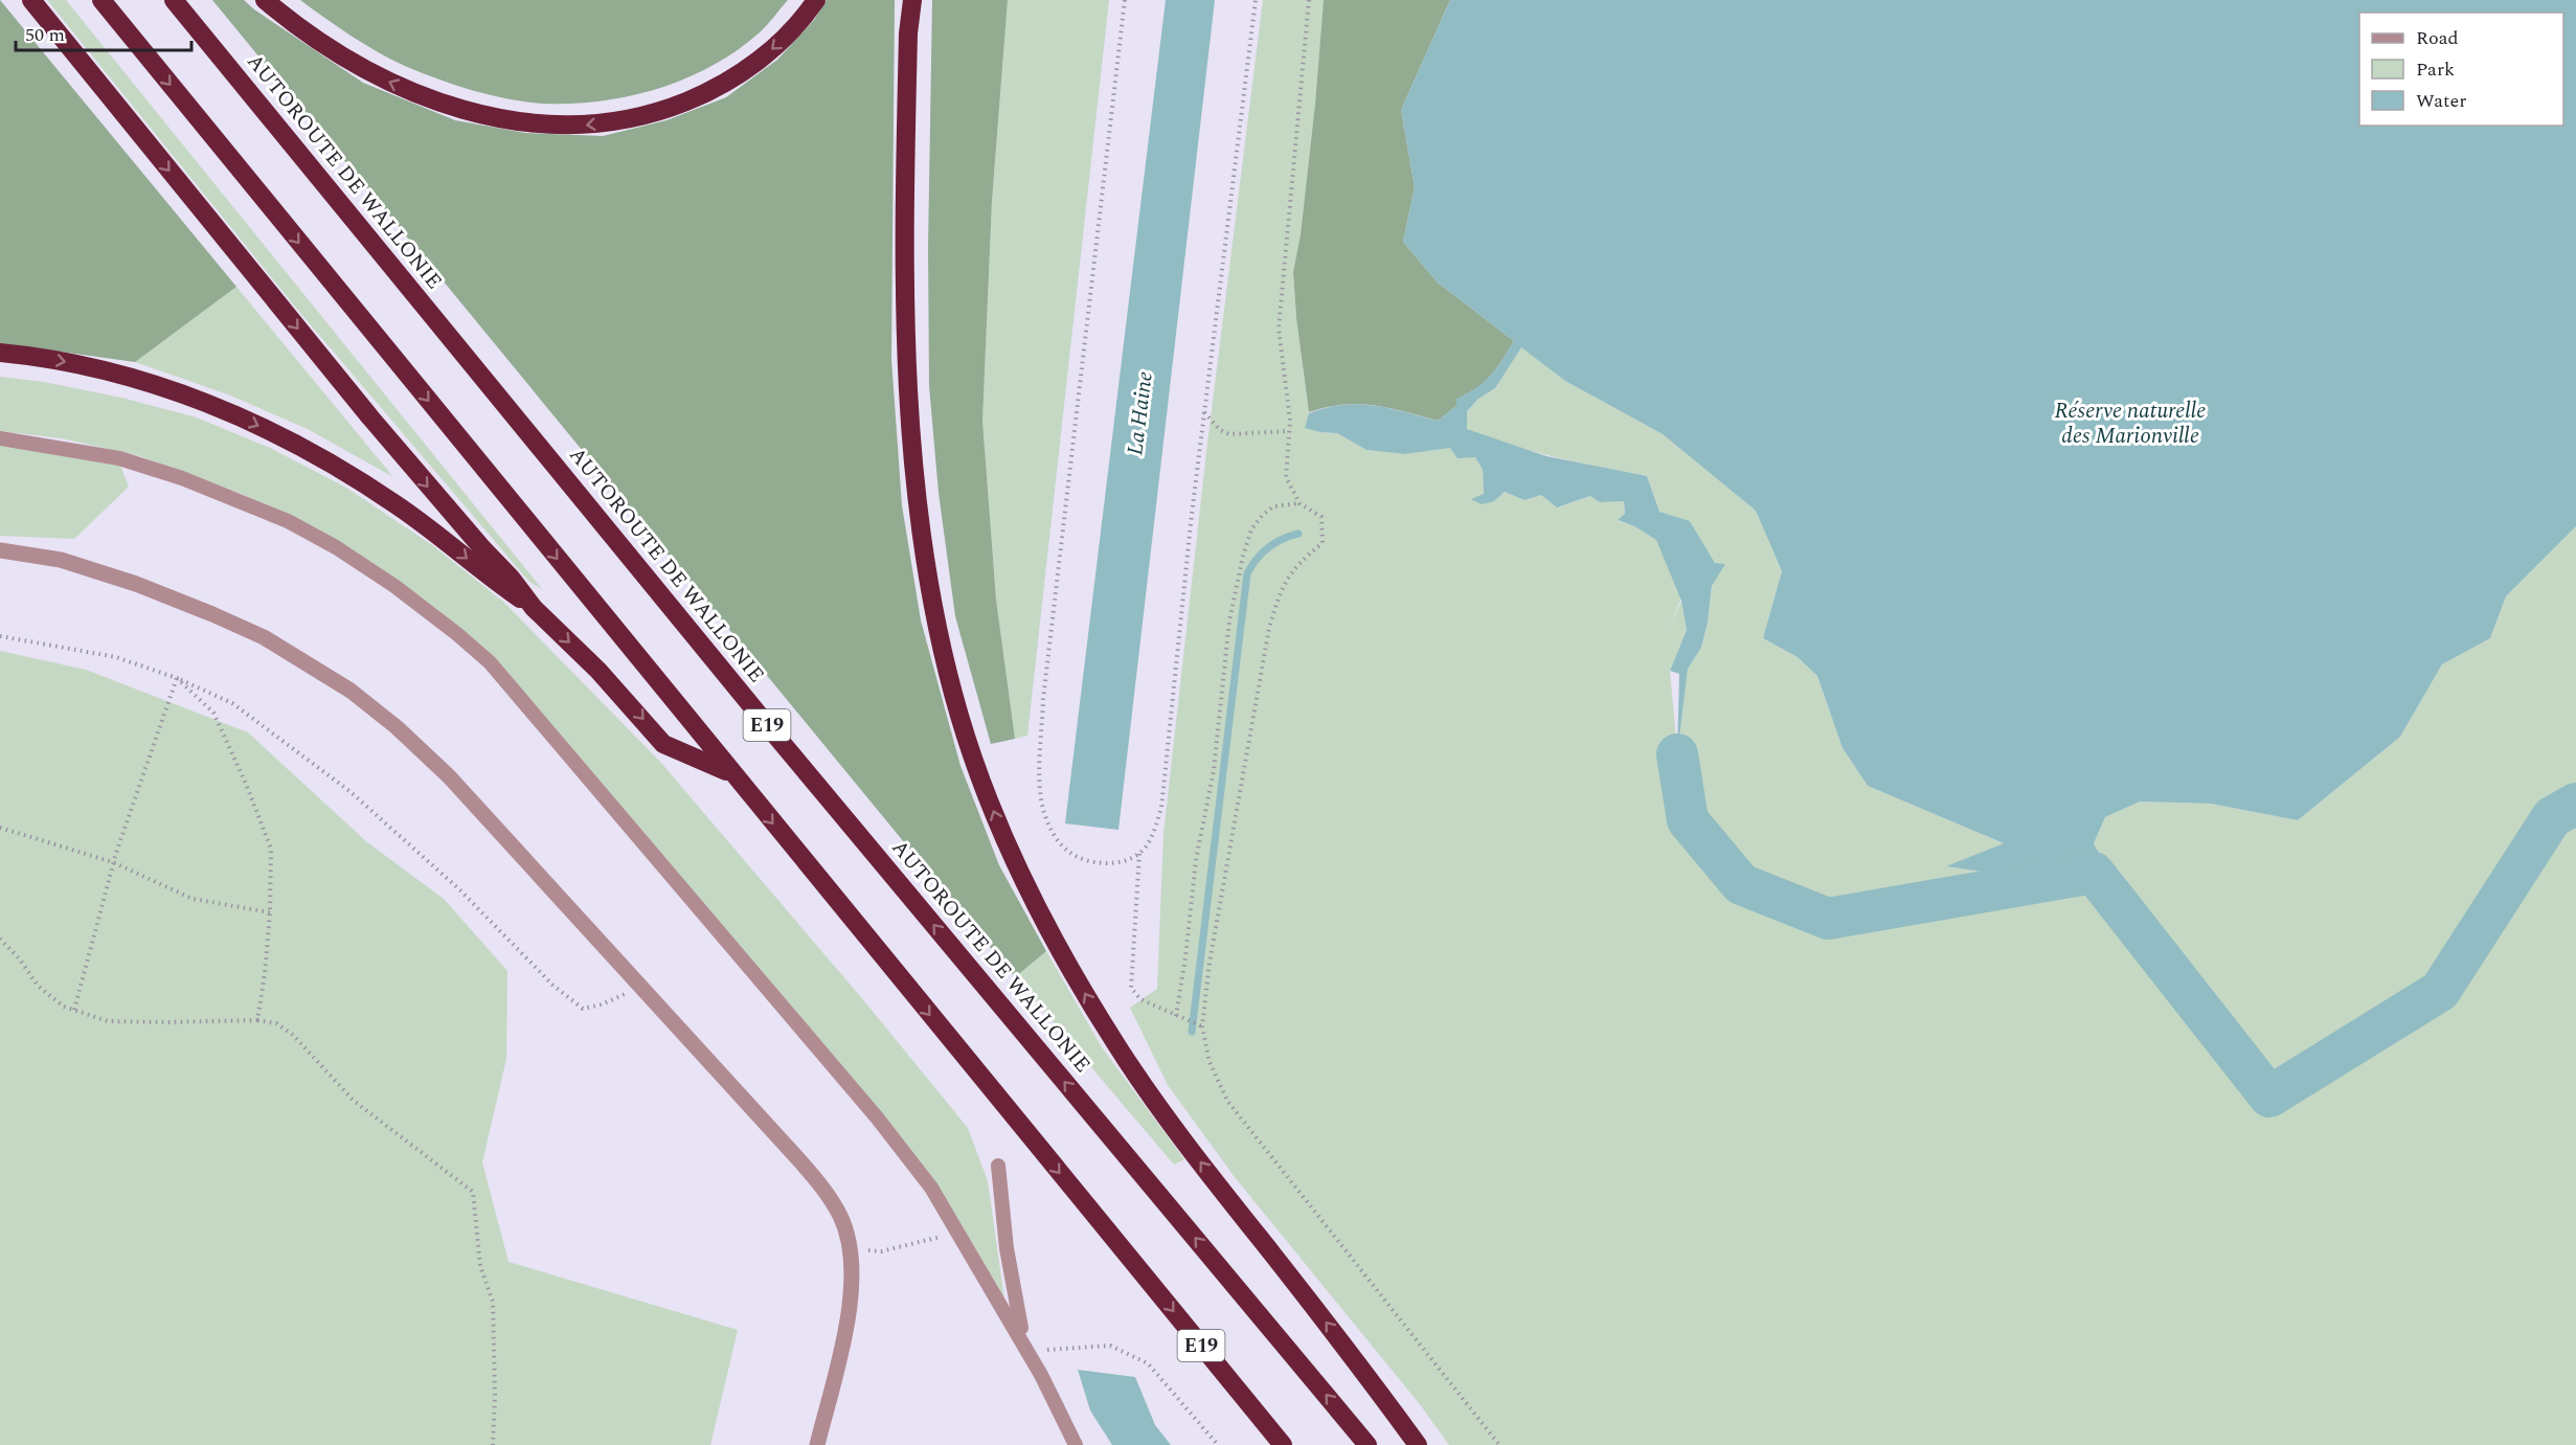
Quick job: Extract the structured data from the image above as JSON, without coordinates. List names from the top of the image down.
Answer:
{
  "streets": {
    "highway": ["AUTOROUTE DE WALLONIE", "E19"]
  },
  "water": ["Réserve naturelle des Marionville", "La Haine"],
  "legend": ["Road", "Park", "Water"],
  "scale_bar": "50 m"
}
